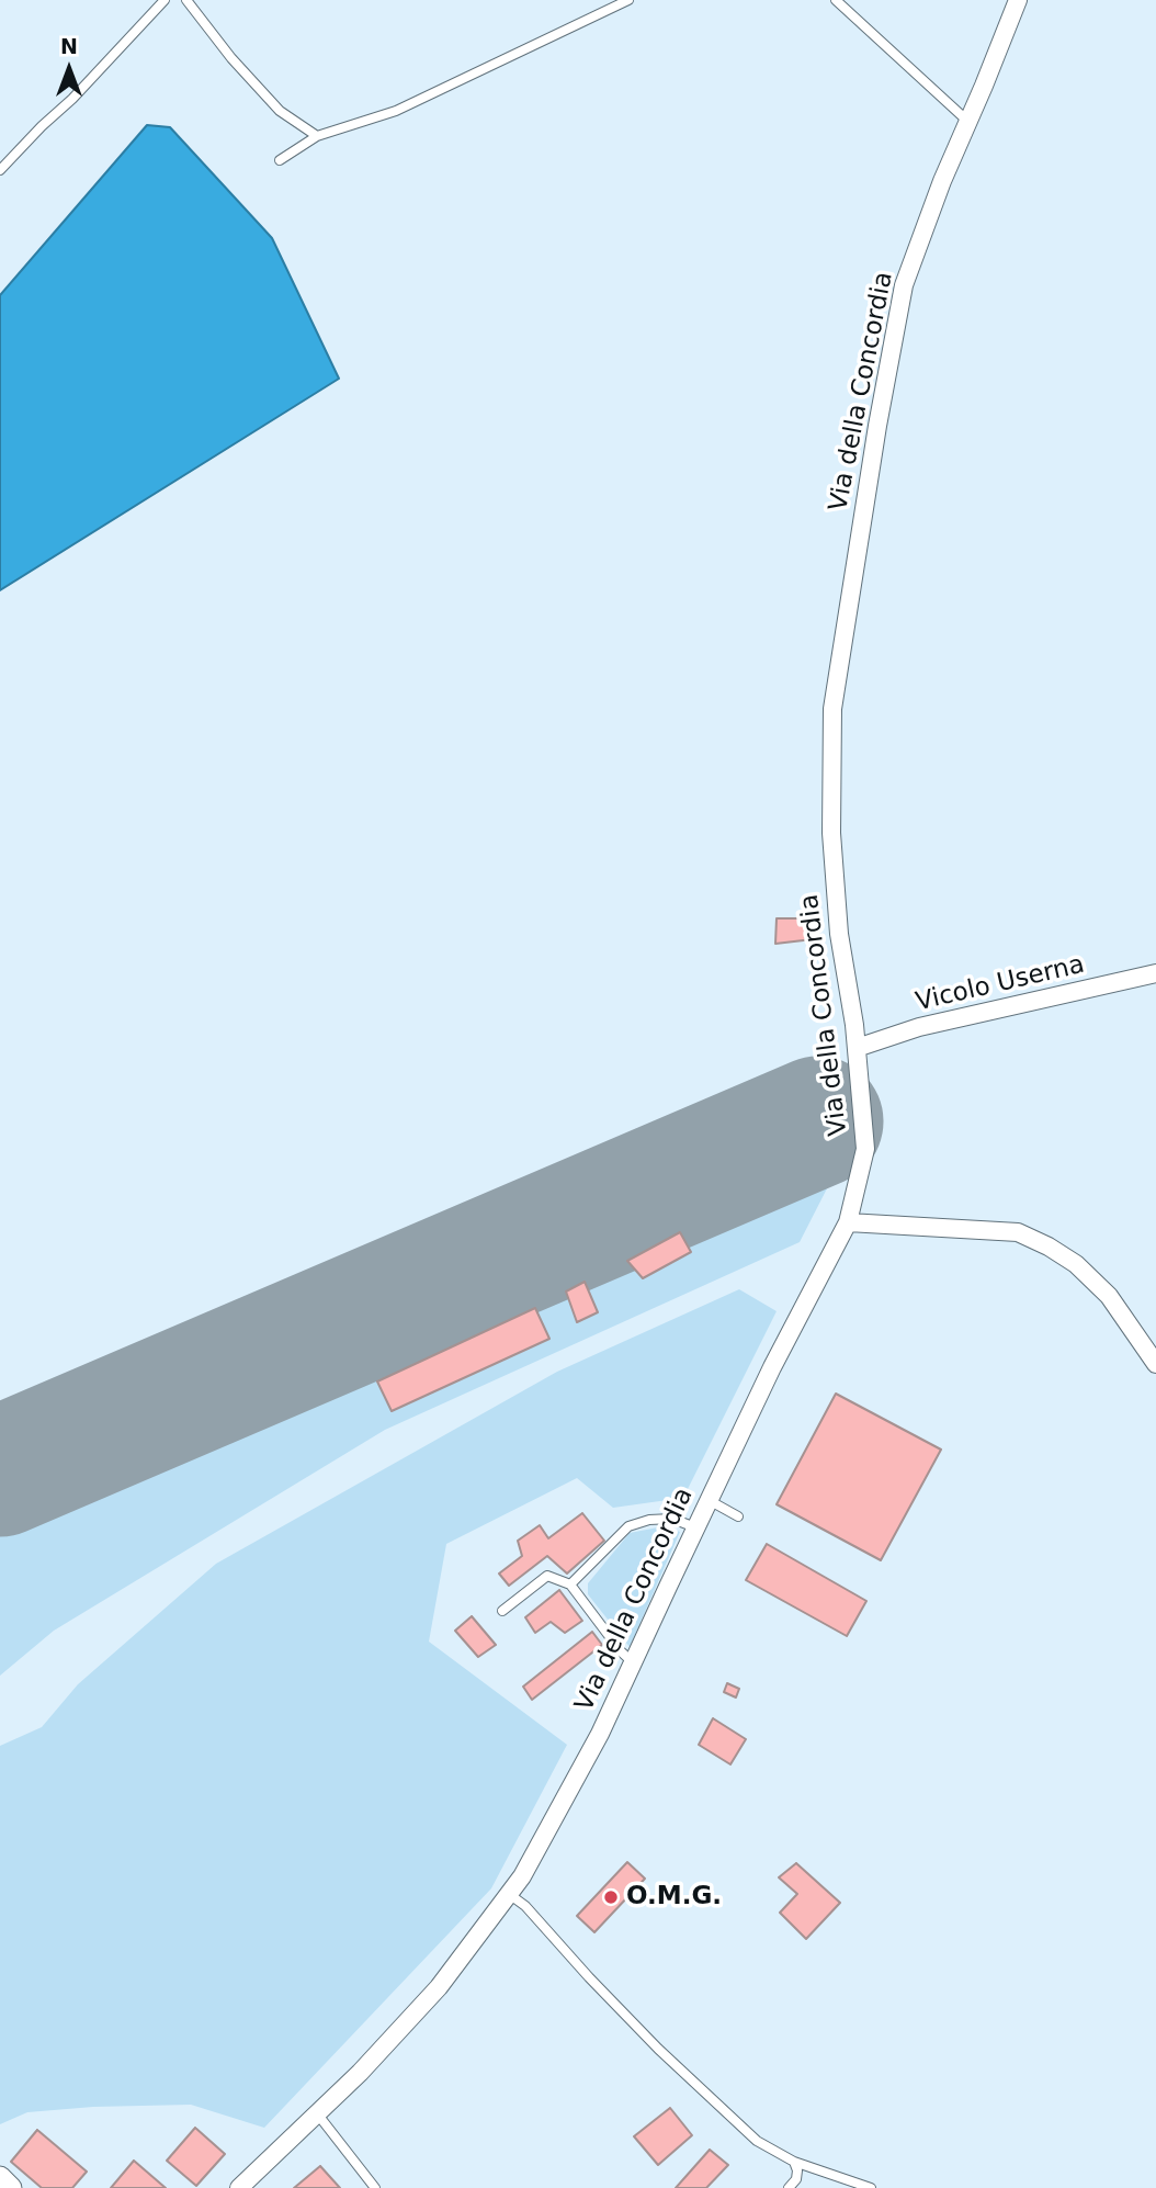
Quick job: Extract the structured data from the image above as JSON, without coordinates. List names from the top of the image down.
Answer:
{
  "streets": {
    "street": ["Via della Concordia", "Vicolo Userna"]
  },
  "crossings": [
    ["Via della Concordia", "Vicolo Userna"]
  ],
  "places": ["O.M.G."],
  "north": "top"
}
